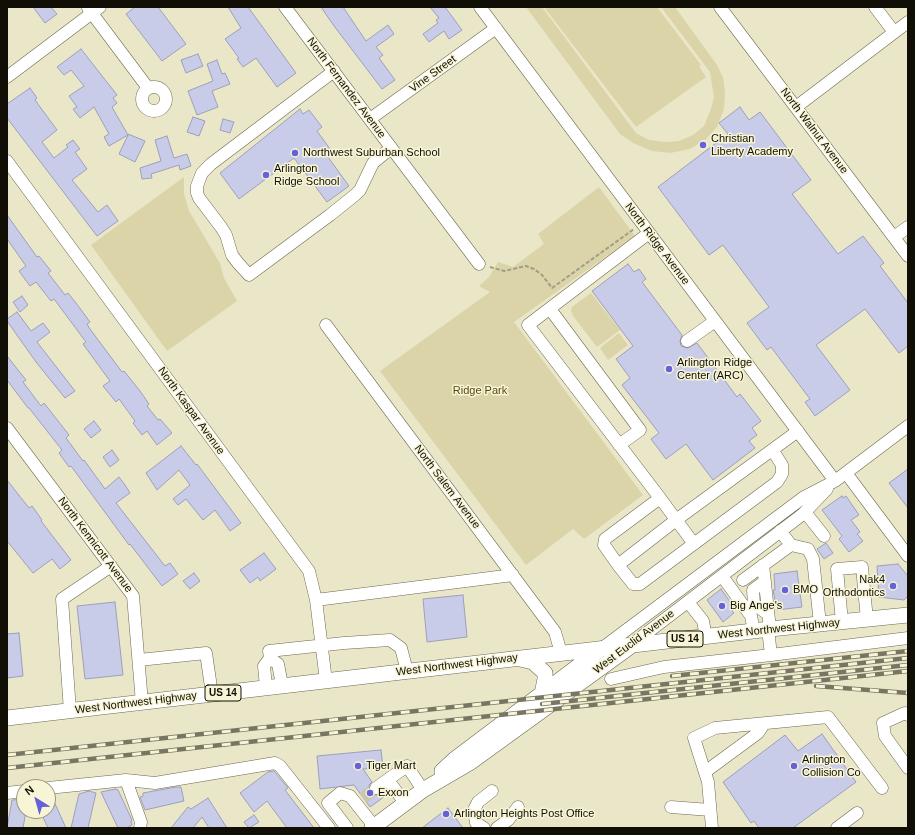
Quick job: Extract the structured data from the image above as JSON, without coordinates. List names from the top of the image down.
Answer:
{
  "streets": {
    "main road": ["West Northwest Highway", "US 14", "West Euclid Avenue"],
    "street": [
      "Vine Street",
      "North Fernandez Avenue",
      "North Walnut Avenue",
      "North Ridge Avenue",
      "North Kaspar Avenue",
      "North Salem Avenue",
      "North Kennicott Avenue"
    ]
  },
  "crossings": [
    ["Vine Street", "North Fernandez Avenue"],
    ["Vine Street", "North Ridge Avenue"],
    ["North Ridge Avenue", "West Euclid Avenue"],
    ["North Kaspar Avenue", "West Northwest Highway"],
    ["North Salem Avenue", "West Northwest Highway"],
    ["North Kennicott Avenue", "West Northwest Highway"],
    ["West Northwest Highway", "West Euclid Avenue"]
  ],
  "parks": ["Ridge Park"],
  "places": [
    "Christian Liberty Academy",
    "Northwest Suburban School",
    "Arlington Ridge School",
    "Arlington Ridge Center (ARC)",
    "Nak4 Orthodontics",
    "BMO",
    "Big Ange's",
    "Tiger Mart",
    "Arlington Collision Co",
    "Exxon",
    "Arlington Heights Post Office"
  ],
  "north": "top left"
}
